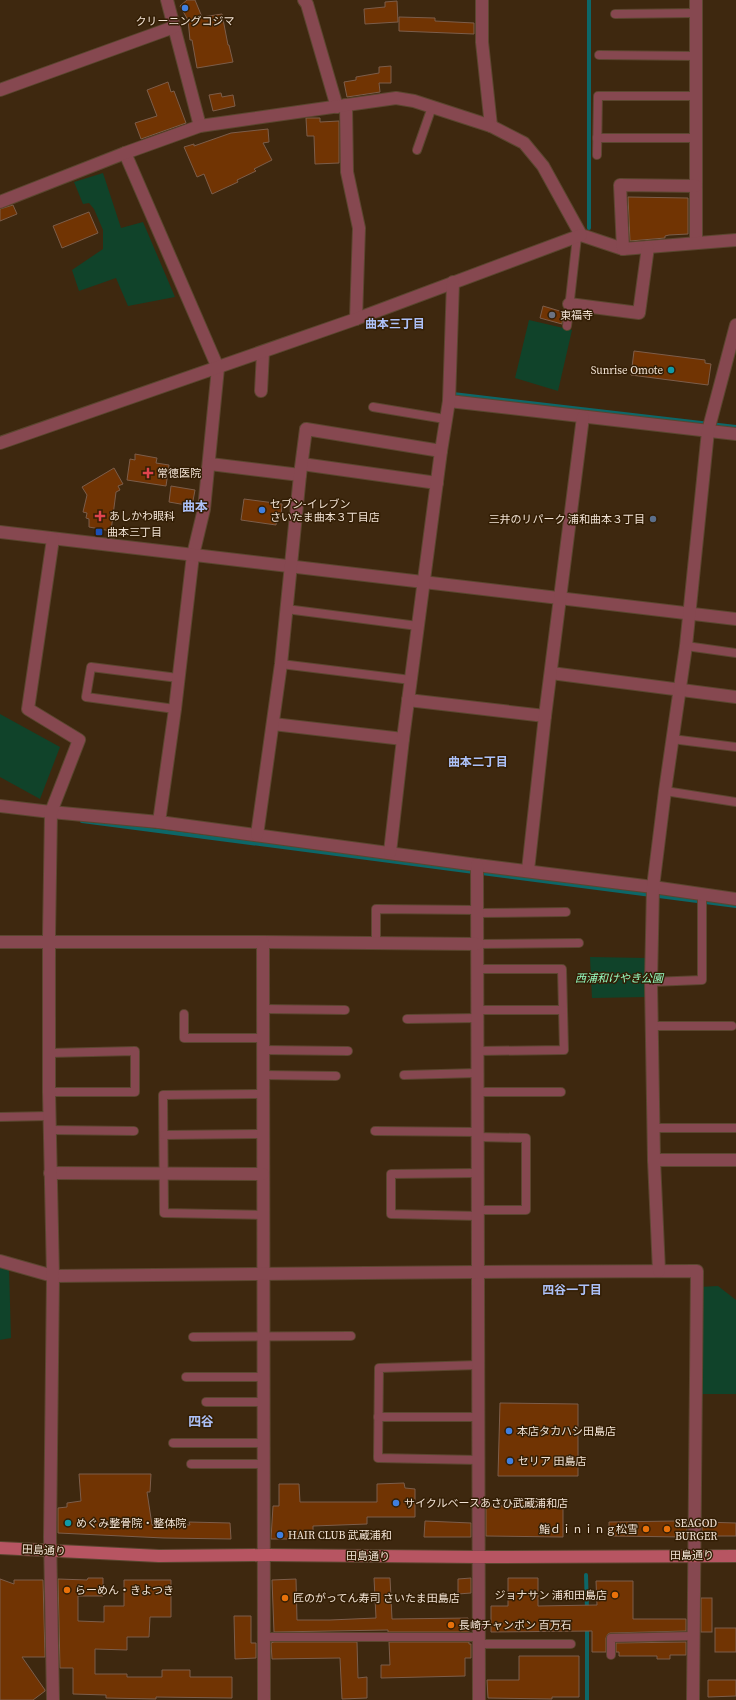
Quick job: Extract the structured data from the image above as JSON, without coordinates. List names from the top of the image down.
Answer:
{
  "streets": {
    "street": ["田島通り"]
  },
  "districts": [
    "曲本三丁目",
    "曲本",
    "曲本二丁目",
    "四谷一丁目",
    "四谷"
  ],
  "parks": ["西浦和けやき公園"],
  "places": {
    "other": [
      "クリーニングコジマ",
      "東福寺",
      "Sunrise Omote",
      "セブン-イレブン さいたま曲本３丁目店",
      "三井のリパーク 浦和曲本３丁目",
      "本店タカハシ田島店",
      "セリア 田島店",
      "サイクルベースあさひ武蔵浦和店",
      "めぐみ整骨院・整体院",
      "鮨ｄｉｎｉｎｇ松雪",
      "SEAGOD BURGER",
      "HAIR CLUB 武蔵浦和",
      "らーめん・きよつき",
      "ジョナサン 浦和田島店",
      "匠のがってん寿司 さいたま田島店",
      "長崎チャンポン 百万石"
    ],
    "health": ["常徳医院", "あしかわ眼科"],
    "transit": ["曲本三丁目"]
  }
}
